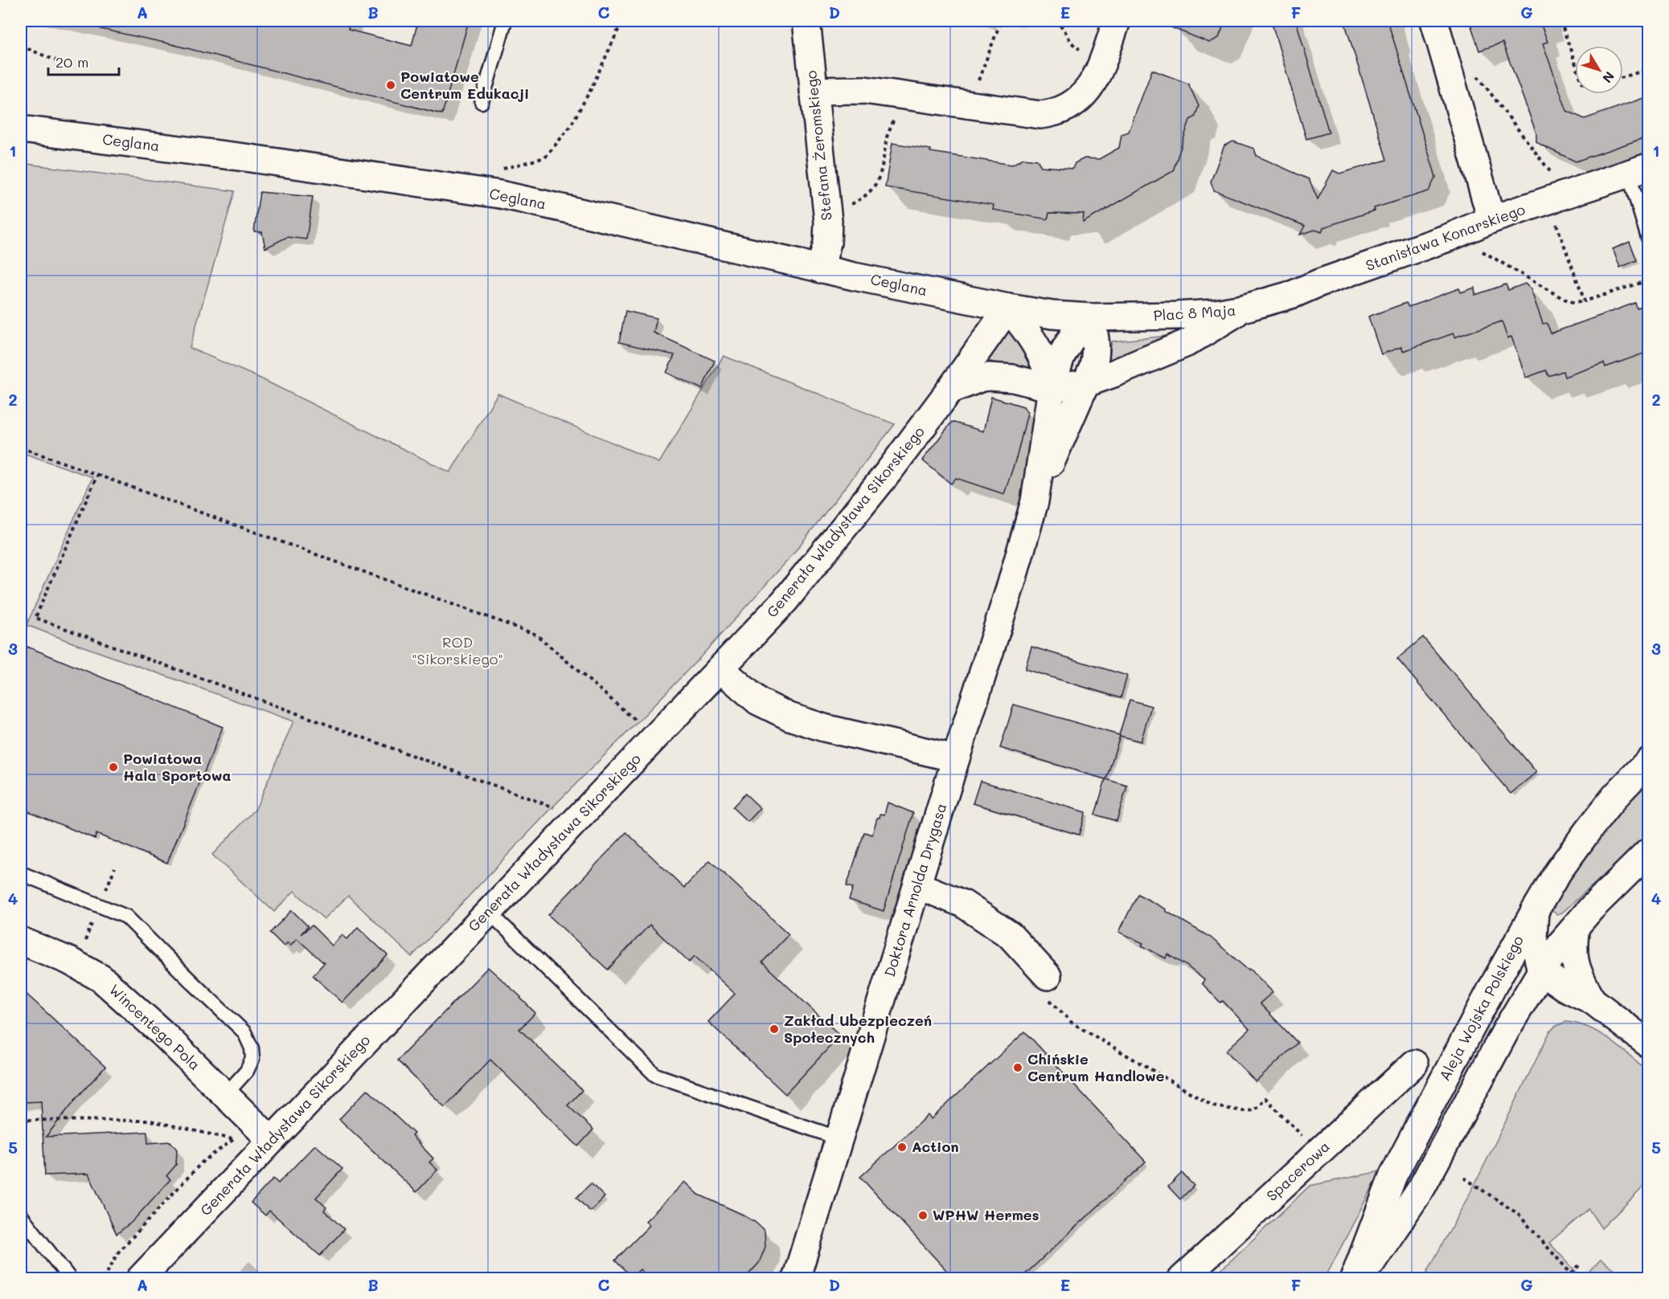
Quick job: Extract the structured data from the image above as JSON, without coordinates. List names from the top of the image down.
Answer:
{
  "streets": {
    "street": [
      "Ceglana",
      "Stefana Żeromskiego",
      "Stanisława Konarskiego",
      "Plac 8 Maja",
      "Generała Władysława Sikorskiego",
      "Doktora Arnolda Drygasa",
      "Aleja Wojska Polskiego",
      "Wincentego Pola",
      "Spacerowa"
    ]
  },
  "crossings": [
    ["Ceglana", "Stefana Żeromskiego"],
    ["Ceglana", "Plac 8 Maja"],
    ["Stanisława Konarskiego", "Plac 8 Maja"],
    ["Plac 8 Maja", "Generała Władysława Sikorskiego"],
    ["Plac 8 Maja", "Doktora Arnolda Drygasa"],
    ["Generała Władysława Sikorskiego", "Wincentego Pola"]
  ],
  "parks": ["ROD \"Sikorskiego\""],
  "places": [
    "Powiatowe Centrum Edukacji",
    "Powiatowa Hala Sportowa",
    "Zakład Ubezpieczeń Społecznych",
    "Chińskie Centrum Handlowe",
    "Action",
    "WPHW Hermes"
  ],
  "scale_bar": "20 m",
  "north": "bottom right",
  "grid": {
    "columns": [
      "A",
      "B",
      "C",
      "D",
      "E",
      "F",
      "G"
    ],
    "rows": [
      "1",
      "2",
      "3",
      "4",
      "5"
    ]
  }
}
